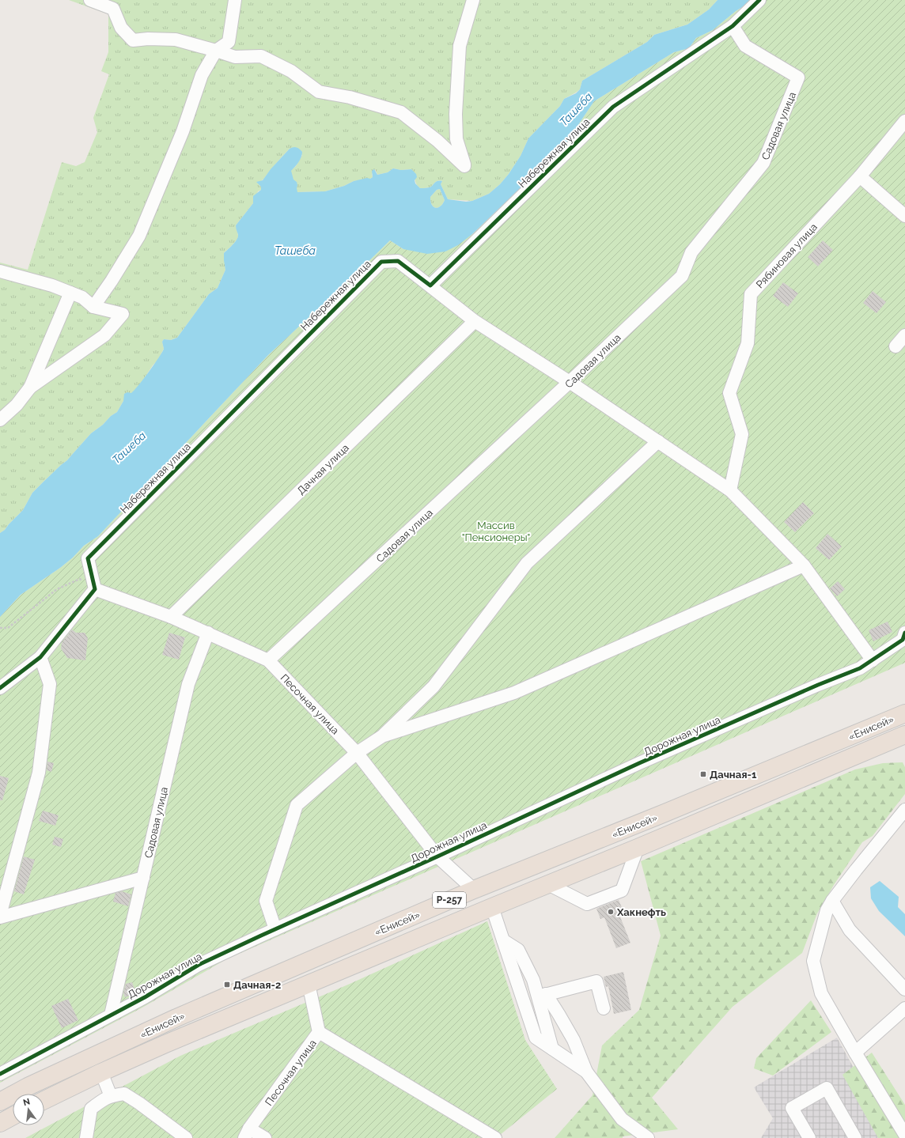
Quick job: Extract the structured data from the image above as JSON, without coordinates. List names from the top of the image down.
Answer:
{
  "streets": {
    "highway": ["«Енисей»", "Р-257"],
    "street": [
      "Садовая улица",
      "Набережная улица",
      "Рябиновая улица",
      "Дачная улица",
      "Песочная улица",
      "Дорожная улица"
    ]
  },
  "crossings": [
    ["Садовая улица", "Набережная улица"],
    ["Садовая улица", "Песочная улица"],
    ["Садовая улица", "Дорожная улица"],
    ["Набережная улица", "Песочная улица"],
    ["Дачная улица", "Песочная улица"],
    ["Песочная улица", "«Енисей»"],
    ["Песочная улица", "Дорожная улица"]
  ],
  "water": ["Ташеба"],
  "parks": ["Массив \"Пенсионеры\""],
  "places": {
    "transit": ["Дачная-1", "Дачная-2"],
    "other": ["Хакнефть"]
  },
  "north": "top"
}
